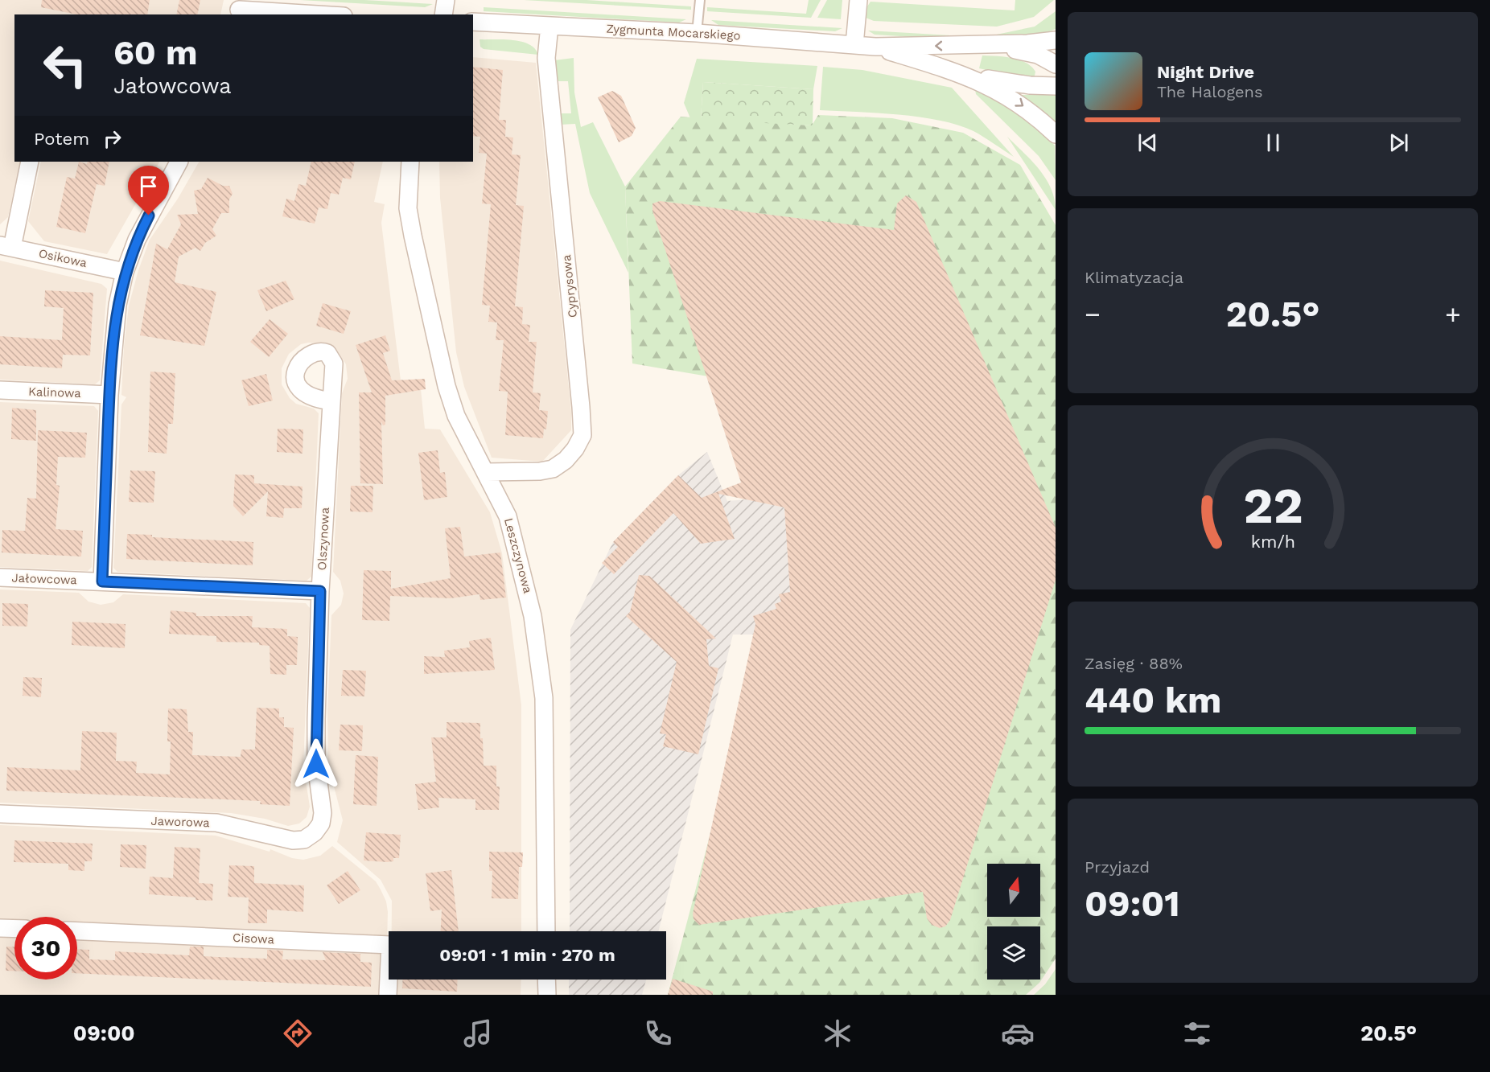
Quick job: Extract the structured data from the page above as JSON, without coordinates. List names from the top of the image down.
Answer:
{
  "streets": {
    "street": [
      "Zygmunta Mocarskiego",
      "Osikowa",
      "Cyprysowa",
      "Kalinowa",
      "Olszynowa",
      "Leszczynowa",
      "Jałowcowa",
      "Jaworowa",
      "Cisowa"
    ]
  },
  "crossings": [
    ["Zygmunta Mocarskiego", "Cyprysowa"],
    ["Cyprysowa", "Leszczynowa"],
    ["Olszynowa", "Jałowcowa"],
    ["Olszynowa", "Jaworowa"]
  ],
  "north": "top",
  "page": {
    "turn": ["60 m", "Jałowcowa"],
    "song": ["Night Drive", "The Halogens"],
    "then": "Potem",
    "tile": [
      "Klimatyzacja",
      ["Zasięg · 88%", "440 km"],
      ["Przyjazd", "09:01"]
    ],
    "heat": ["−", "20.5°", "+"],
    "limit": "30",
    "trip": "09:01 · 1 min · 270 m",
    "tabs": ["09:00", "20.5°"],
    "gauge": ["22", "km/h"]
  }
}
